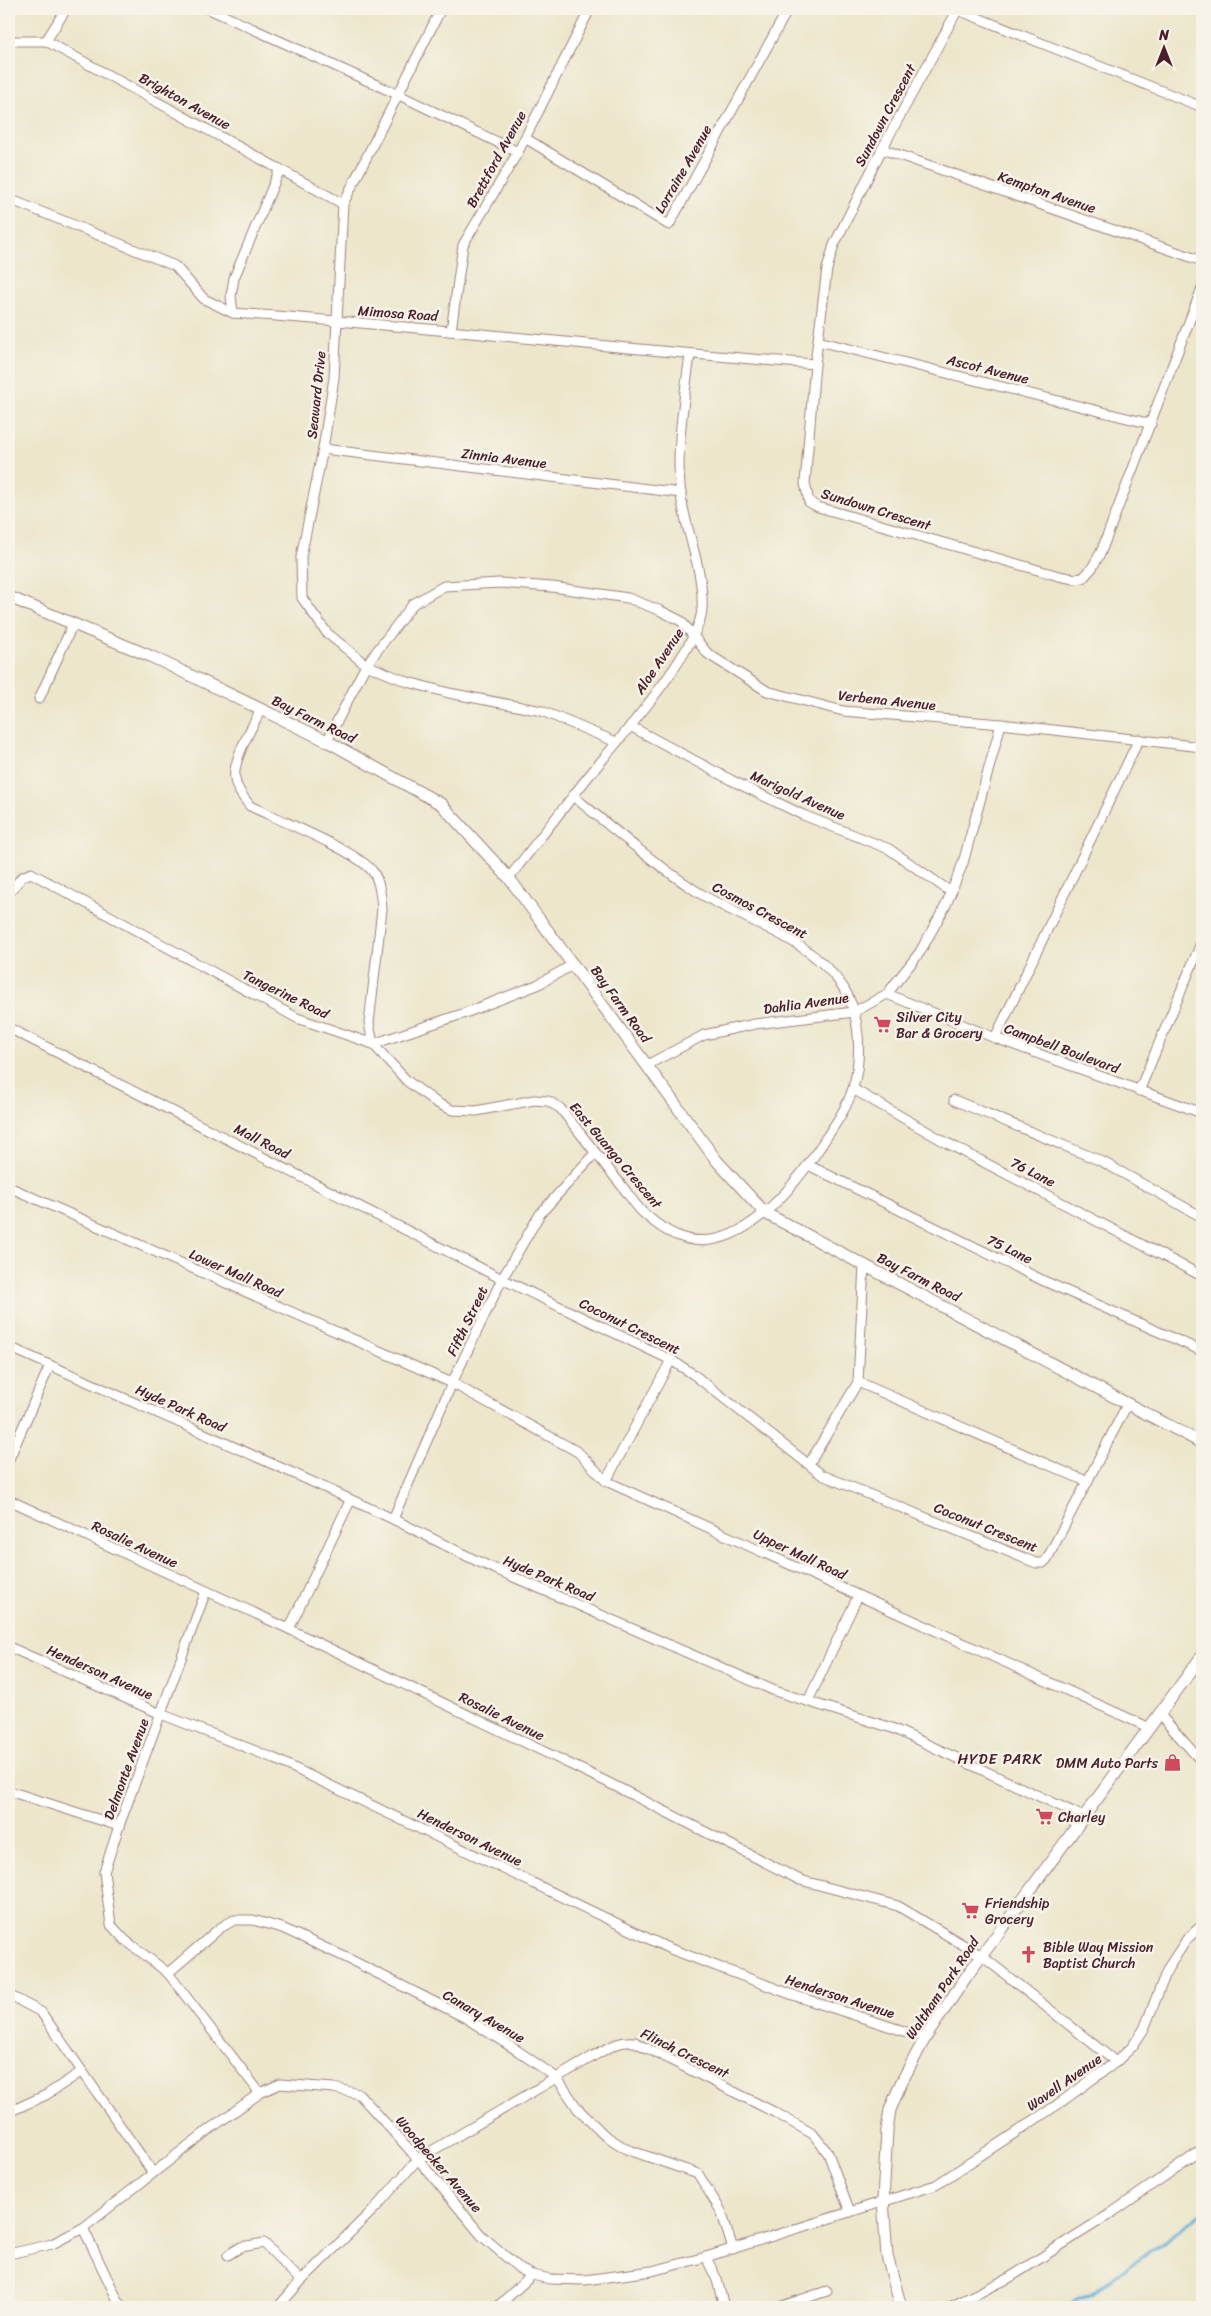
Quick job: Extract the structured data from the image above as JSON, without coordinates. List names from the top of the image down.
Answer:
{
  "streets": {
    "street": [
      "Brighton Avenue",
      "Sundown Crescent",
      "Brettford Avenue",
      "Lorraine Avenue",
      "Kempton Avenue",
      "Mimosa Road",
      "Ascot Avenue",
      "Seaward Drive",
      "Zinnia Avenue",
      "Aloe Avenue",
      "Verbena Avenue",
      "Bay Farm Road",
      "Marigold Avenue",
      "Cosmos Crescent",
      "Tangerine Road",
      "Dahlia Avenue",
      "Campbell Boulevard",
      "Mall Road",
      "East Guango Crescent",
      "76 Lane",
      "75 Lane",
      "Lower Mall Road",
      "Fifth Street",
      "Coconut Crescent",
      "Hyde Park Road",
      "Rosalie Avenue",
      "Upper Mall Road",
      "Henderson Avenue",
      "Delmonte Avenue",
      "Waltham Park Road",
      "Canary Avenue",
      "Flinch Crescent",
      "Wavell Avenue",
      "Woodpecker Avenue"
    ]
  },
  "crossings": [
    ["Brighton Avenue", "Seaward Drive"],
    ["Sundown Crescent", "Kempton Avenue"],
    ["Sundown Crescent", "Mimosa Road"],
    ["Sundown Crescent", "Ascot Avenue"],
    ["Brettford Avenue", "Lorraine Avenue"],
    ["Brettford Avenue", "Mimosa Road"],
    ["Mimosa Road", "Seaward Drive"],
    ["Mimosa Road", "Aloe Avenue"],
    ["Seaward Drive", "Zinnia Avenue"],
    ["Seaward Drive", "Aloe Avenue"],
    ["Seaward Drive", "Verbena Avenue"],
    ["Zinnia Avenue", "Aloe Avenue"],
    ["Aloe Avenue", "Verbena Avenue"],
    ["Aloe Avenue", "Bay Farm Road"],
    ["Aloe Avenue", "Marigold Avenue"],
    ["Aloe Avenue", "Cosmos Crescent"],
    ["Verbena Avenue", "Dahlia Avenue"],
    ["Bay Farm Road", "Cosmos Crescent"],
    ["Bay Farm Road", "Dahlia Avenue"],
    ["Bay Farm Road", "East Guango Crescent"],
    ["Bay Farm Road", "Coconut Crescent"],
    ["Marigold Avenue", "Dahlia Avenue"],
    ["Cosmos Crescent", "Dahlia Avenue"],
    ["Cosmos Crescent", "East Guango Crescent"],
    ["Cosmos Crescent", "76 Lane"],
    ["Cosmos Crescent", "75 Lane"],
    ["Tangerine Road", "East Guango Crescent"],
    ["Dahlia Avenue", "Campbell Boulevard"],
    ["Mall Road", "Fifth Street"],
    ["Mall Road", "Coconut Crescent"],
    ["East Guango Crescent", "Fifth Street"],
    ["Lower Mall Road", "Fifth Street"],
    ["Lower Mall Road", "Upper Mall Road"],
    ["Fifth Street", "Coconut Crescent"],
    ["Fifth Street", "Hyde Park Road"],
    ["Fifth Street", "Upper Mall Road"],
    ["Hyde Park Road", "Waltham Park Road"],
    ["Rosalie Avenue", "Delmonte Avenue"],
    ["Rosalie Avenue", "Waltham Park Road"],
    ["Rosalie Avenue", "Wavell Avenue"],
    ["Upper Mall Road", "Waltham Park Road"],
    ["Henderson Avenue", "Delmonte Avenue"],
    ["Henderson Avenue", "Waltham Park Road"],
    ["Delmonte Avenue", "Canary Avenue"],
    ["Waltham Park Road", "Wavell Avenue"],
    ["Waltham Park Road", "Woodpecker Avenue"],
    ["Canary Avenue", "Flinch Crescent"],
    ["Canary Avenue", "Woodpecker Avenue"],
    ["Flinch Crescent", "Woodpecker Avenue"],
    ["Wavell Avenue", "Woodpecker Avenue"]
  ],
  "districts": ["HYDE PARK"],
  "places": {
    "supermarket": ["Silver City Bar & Grocery", "Charley", "Friendship Grocery"],
    "shop": ["DMM Auto Parts"],
    "church": ["Bible Way Mission Baptist Church"]
  },
  "north": "top"
}
